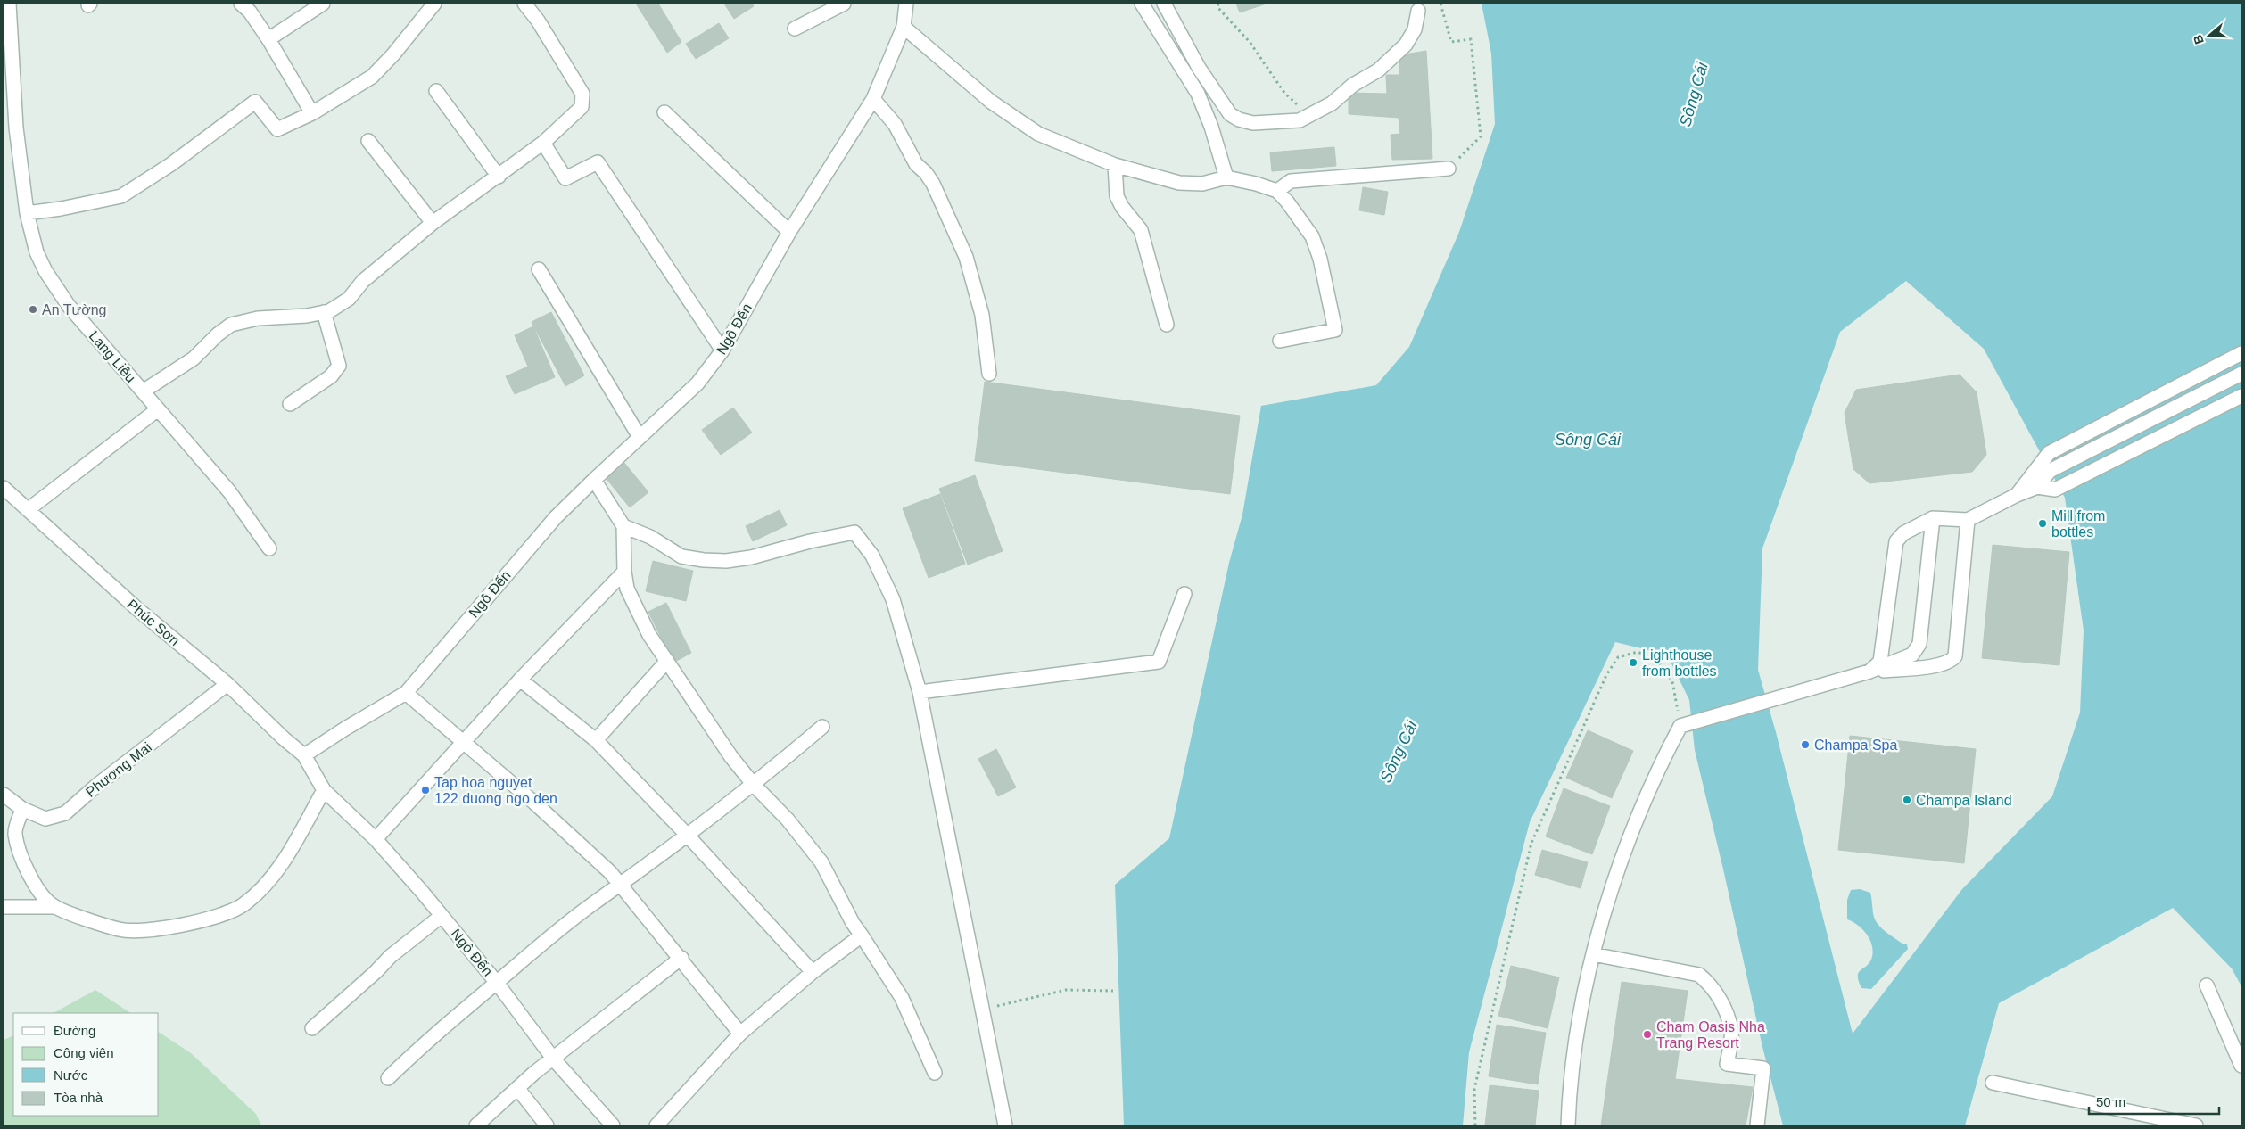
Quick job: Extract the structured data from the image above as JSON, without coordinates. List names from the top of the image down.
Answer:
{
  "streets": {
    "street": [
      "Ngô Đến",
      "Lang Liêu",
      "Phúc Sơn",
      "Phương Mai"
    ]
  },
  "crossings": [
    ["Ngô Đến", "Phúc Sơn"],
    ["Phúc Sơn", "Phương Mai"]
  ],
  "water": ["Sông Cái"],
  "places": [
    "An Tường",
    "Mill from bottles",
    "Lighthouse from bottles",
    "Champa Spa",
    "Tap hoa nguyet 122 duong ngo den",
    "Champa Island",
    "Cham Oasis Nha Trang Resort"
  ],
  "legend": [
    "Đường",
    "Công viên",
    "Nước",
    "Tòa nhà"
  ],
  "scale_bar": "50 m",
  "north": "left"
}
